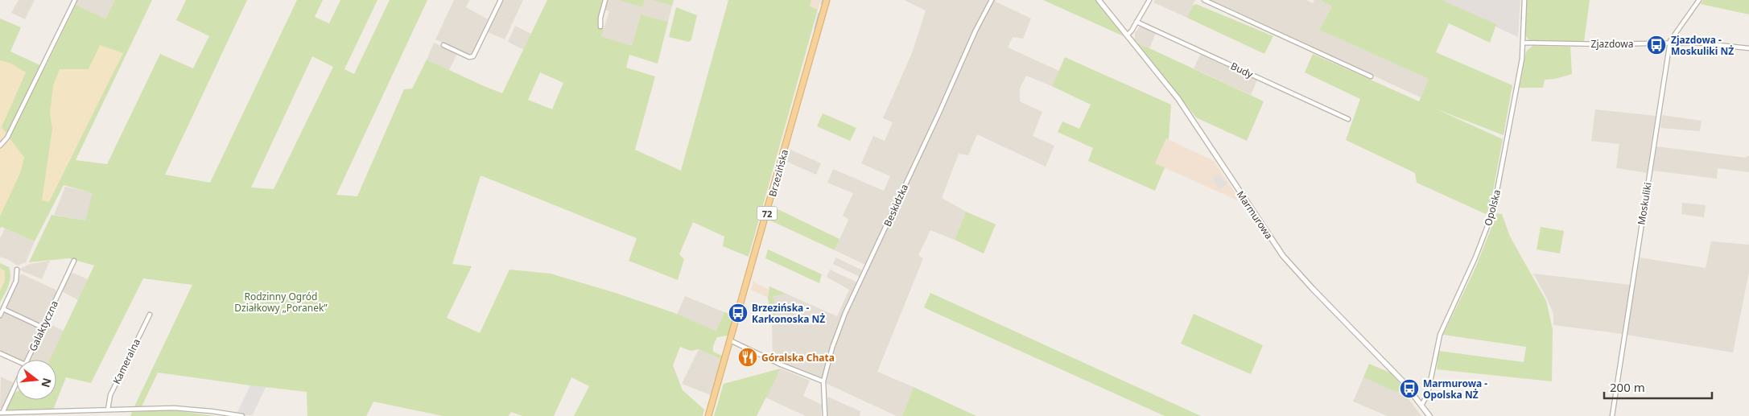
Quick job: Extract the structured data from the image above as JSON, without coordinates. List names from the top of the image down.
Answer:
{
  "streets": {
    "main road": ["Brzezińska", "72"],
    "street": [
      "Zjazdowa",
      "Budy",
      "Moskuliki",
      "Beskidzka",
      "Opolska",
      "Marmurowa",
      "Galaktyczna",
      "Kameralna"
    ]
  },
  "crossings": [
    ["Zjazdowa", "Moskuliki"],
    ["Zjazdowa", "Opolska"],
    ["Opolska", "Marmurowa"]
  ],
  "parks": ["Rodzinny Ogród Działkowy „Poranek”"],
  "places": {
    "bus stop": ["Zjazdowa - Moskuliki NŻ", "Brzezińska - Karkonoska NŻ", "Marmurowa - Opolska NŻ"],
    "restaurant": ["Góralska Chata"]
  },
  "scale_bar": "200 m",
  "north": "right"
}
